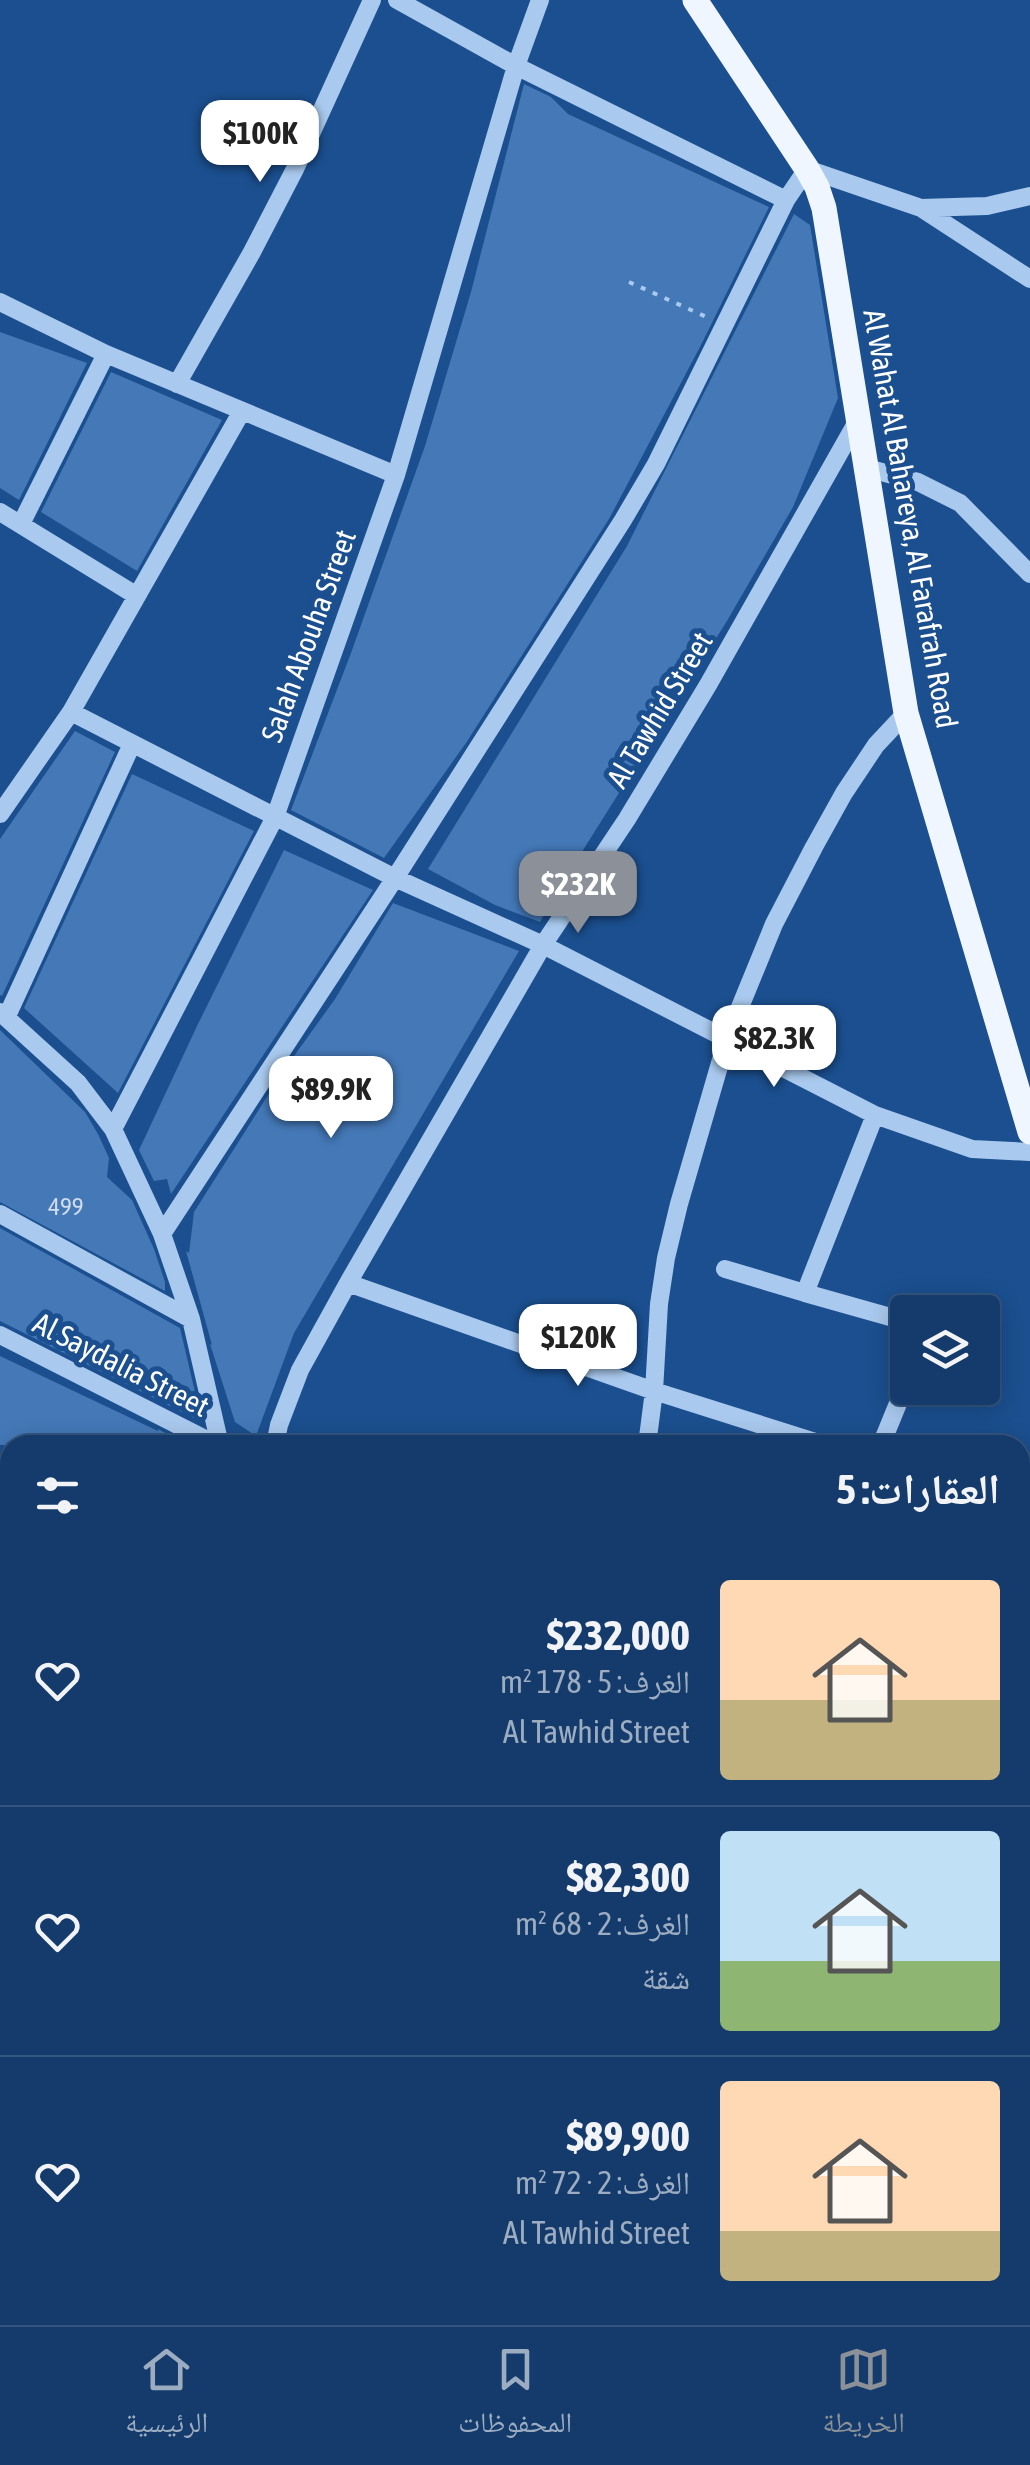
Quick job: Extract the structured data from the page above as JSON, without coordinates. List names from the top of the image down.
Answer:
{
  "streets": {
    "main road": ["Al Wahat Al Bahareya, Al Farafrah Road"],
    "street": ["Salah Abouha Street", "Al Tawhid Street", "Al Saydalia Street"]
  },
  "crossings": [
    ["Al Wahat Al Bahareya, Al Farafrah Road", "Al Tawhid Street"]
  ],
  "house_numbers": ["499"],
  "page": {
    "price": [
      "$100K",
      "$232K",
      "$82.3K",
      "$89.9K",
      "$120K"
    ],
    "heading": "العقارات: 5",
    "list": [
      {
        "name": "$232,000",
        "note": "الغرف: 5 · 178 m² · Al Tawhid Street"
      },
      {
        "name": "$82,300",
        "note": "الغرف: 2 · 68 m² · شقة"
      },
      {
        "name": "$89,900",
        "note": "الغرف: 2 · 72 m² · Al Tawhid Street"
      }
    ],
    "tabs": ["الخريطة", "المحفوظات", "الرئيسية"]
  }
}
